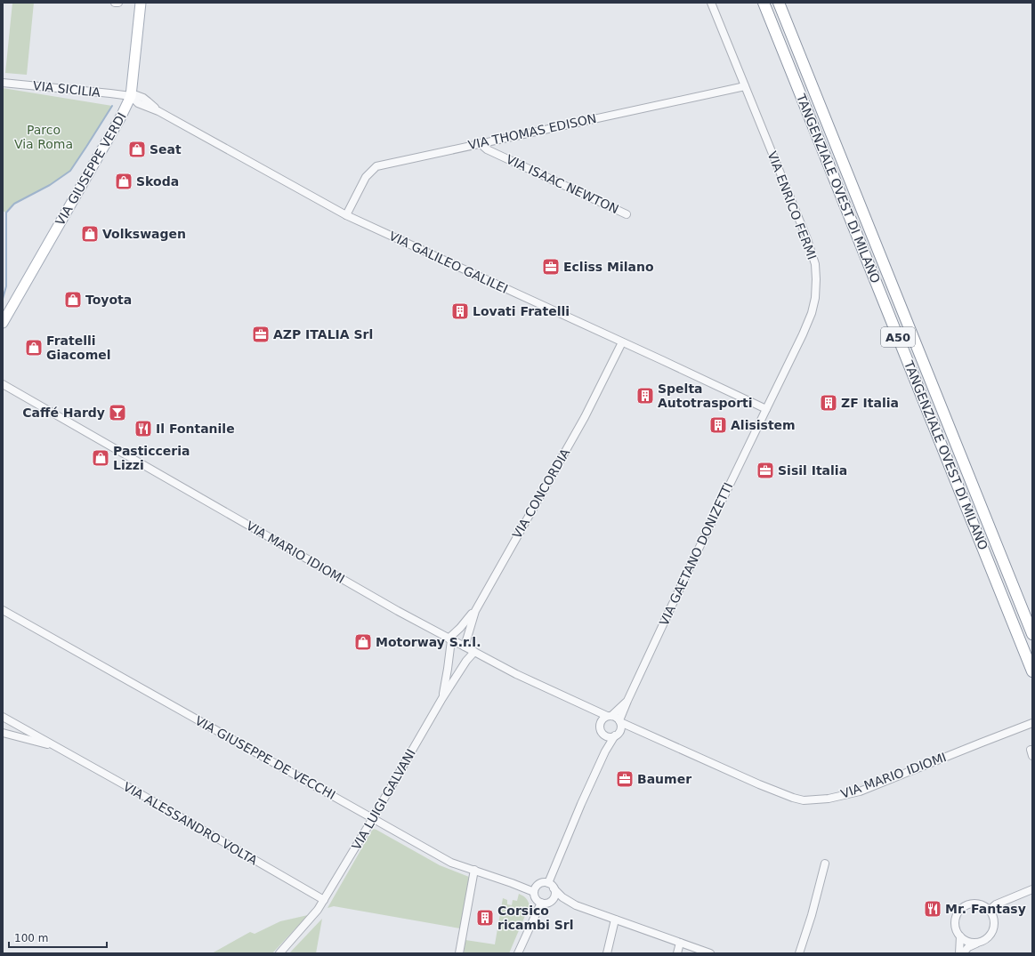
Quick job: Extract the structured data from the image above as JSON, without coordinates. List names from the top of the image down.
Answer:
{
  "streets": {
    "highway": ["TANGENZIALE OVEST DI MILANO", "A50"],
    "main road": ["VIA GIUSEPPE VERDI"],
    "street": [
      "VIA SICILIA",
      "VIA THOMAS EDISON",
      "VIA ISAAC NEWTON",
      "VIA ENRICO FERMI",
      "VIA GALILEO GALILEI",
      "VIA CONCORDIA",
      "VIA MARIO IDIOMI",
      "VIA GAETANO DONIZETTI",
      "VIA GIUSEPPE DE VECCHI",
      "VIA LUIGI GALVANI",
      "VIA ALESSANDRO VOLTA"
    ]
  },
  "crossings": [
    ["VIA SICILIA", "VIA GIUSEPPE VERDI"],
    ["VIA SICILIA", "VIA GALILEO GALILEI"],
    ["VIA THOMAS EDISON", "VIA ISAAC NEWTON"],
    ["VIA THOMAS EDISON", "VIA ENRICO FERMI"],
    ["VIA THOMAS EDISON", "VIA GALILEO GALILEI"],
    ["VIA GIUSEPPE VERDI", "VIA GALILEO GALILEI"],
    ["VIA ENRICO FERMI", "VIA GALILEO GALILEI"],
    ["VIA ENRICO FERMI", "VIA GAETANO DONIZETTI"],
    ["VIA GALILEO GALILEI", "VIA CONCORDIA"],
    ["VIA GALILEO GALILEI", "VIA GAETANO DONIZETTI"],
    ["VIA CONCORDIA", "VIA MARIO IDIOMI"],
    ["VIA MARIO IDIOMI", "VIA GAETANO DONIZETTI"],
    ["VIA MARIO IDIOMI", "VIA LUIGI GALVANI"],
    ["VIA GIUSEPPE DE VECCHI", "VIA LUIGI GALVANI"],
    ["VIA LUIGI GALVANI", "VIA ALESSANDRO VOLTA"]
  ],
  "parks": ["Parco Via Roma"],
  "places": {
    "shop": [
      "Seat",
      "Skoda",
      "Volkswagen",
      "Toyota",
      "Fratelli Giacomel",
      "Pasticceria Lizzi",
      "Motorway S.r.l."
    ],
    "office": [
      "Ecliss Milano",
      "AZP ITALIA Srl",
      "Sisil Italia",
      "Baumer"
    ],
    "building": [
      "Lovati Fratelli",
      "Spelta Autotrasporti",
      "ZF Italia",
      "Alisistem",
      "Corsico ricambi Srl"
    ],
    "bar": ["Caffé Hardy"],
    "restaurant": ["Il Fontanile", "Mr. Fantasy"]
  },
  "scale_bar": "100 m"
}
